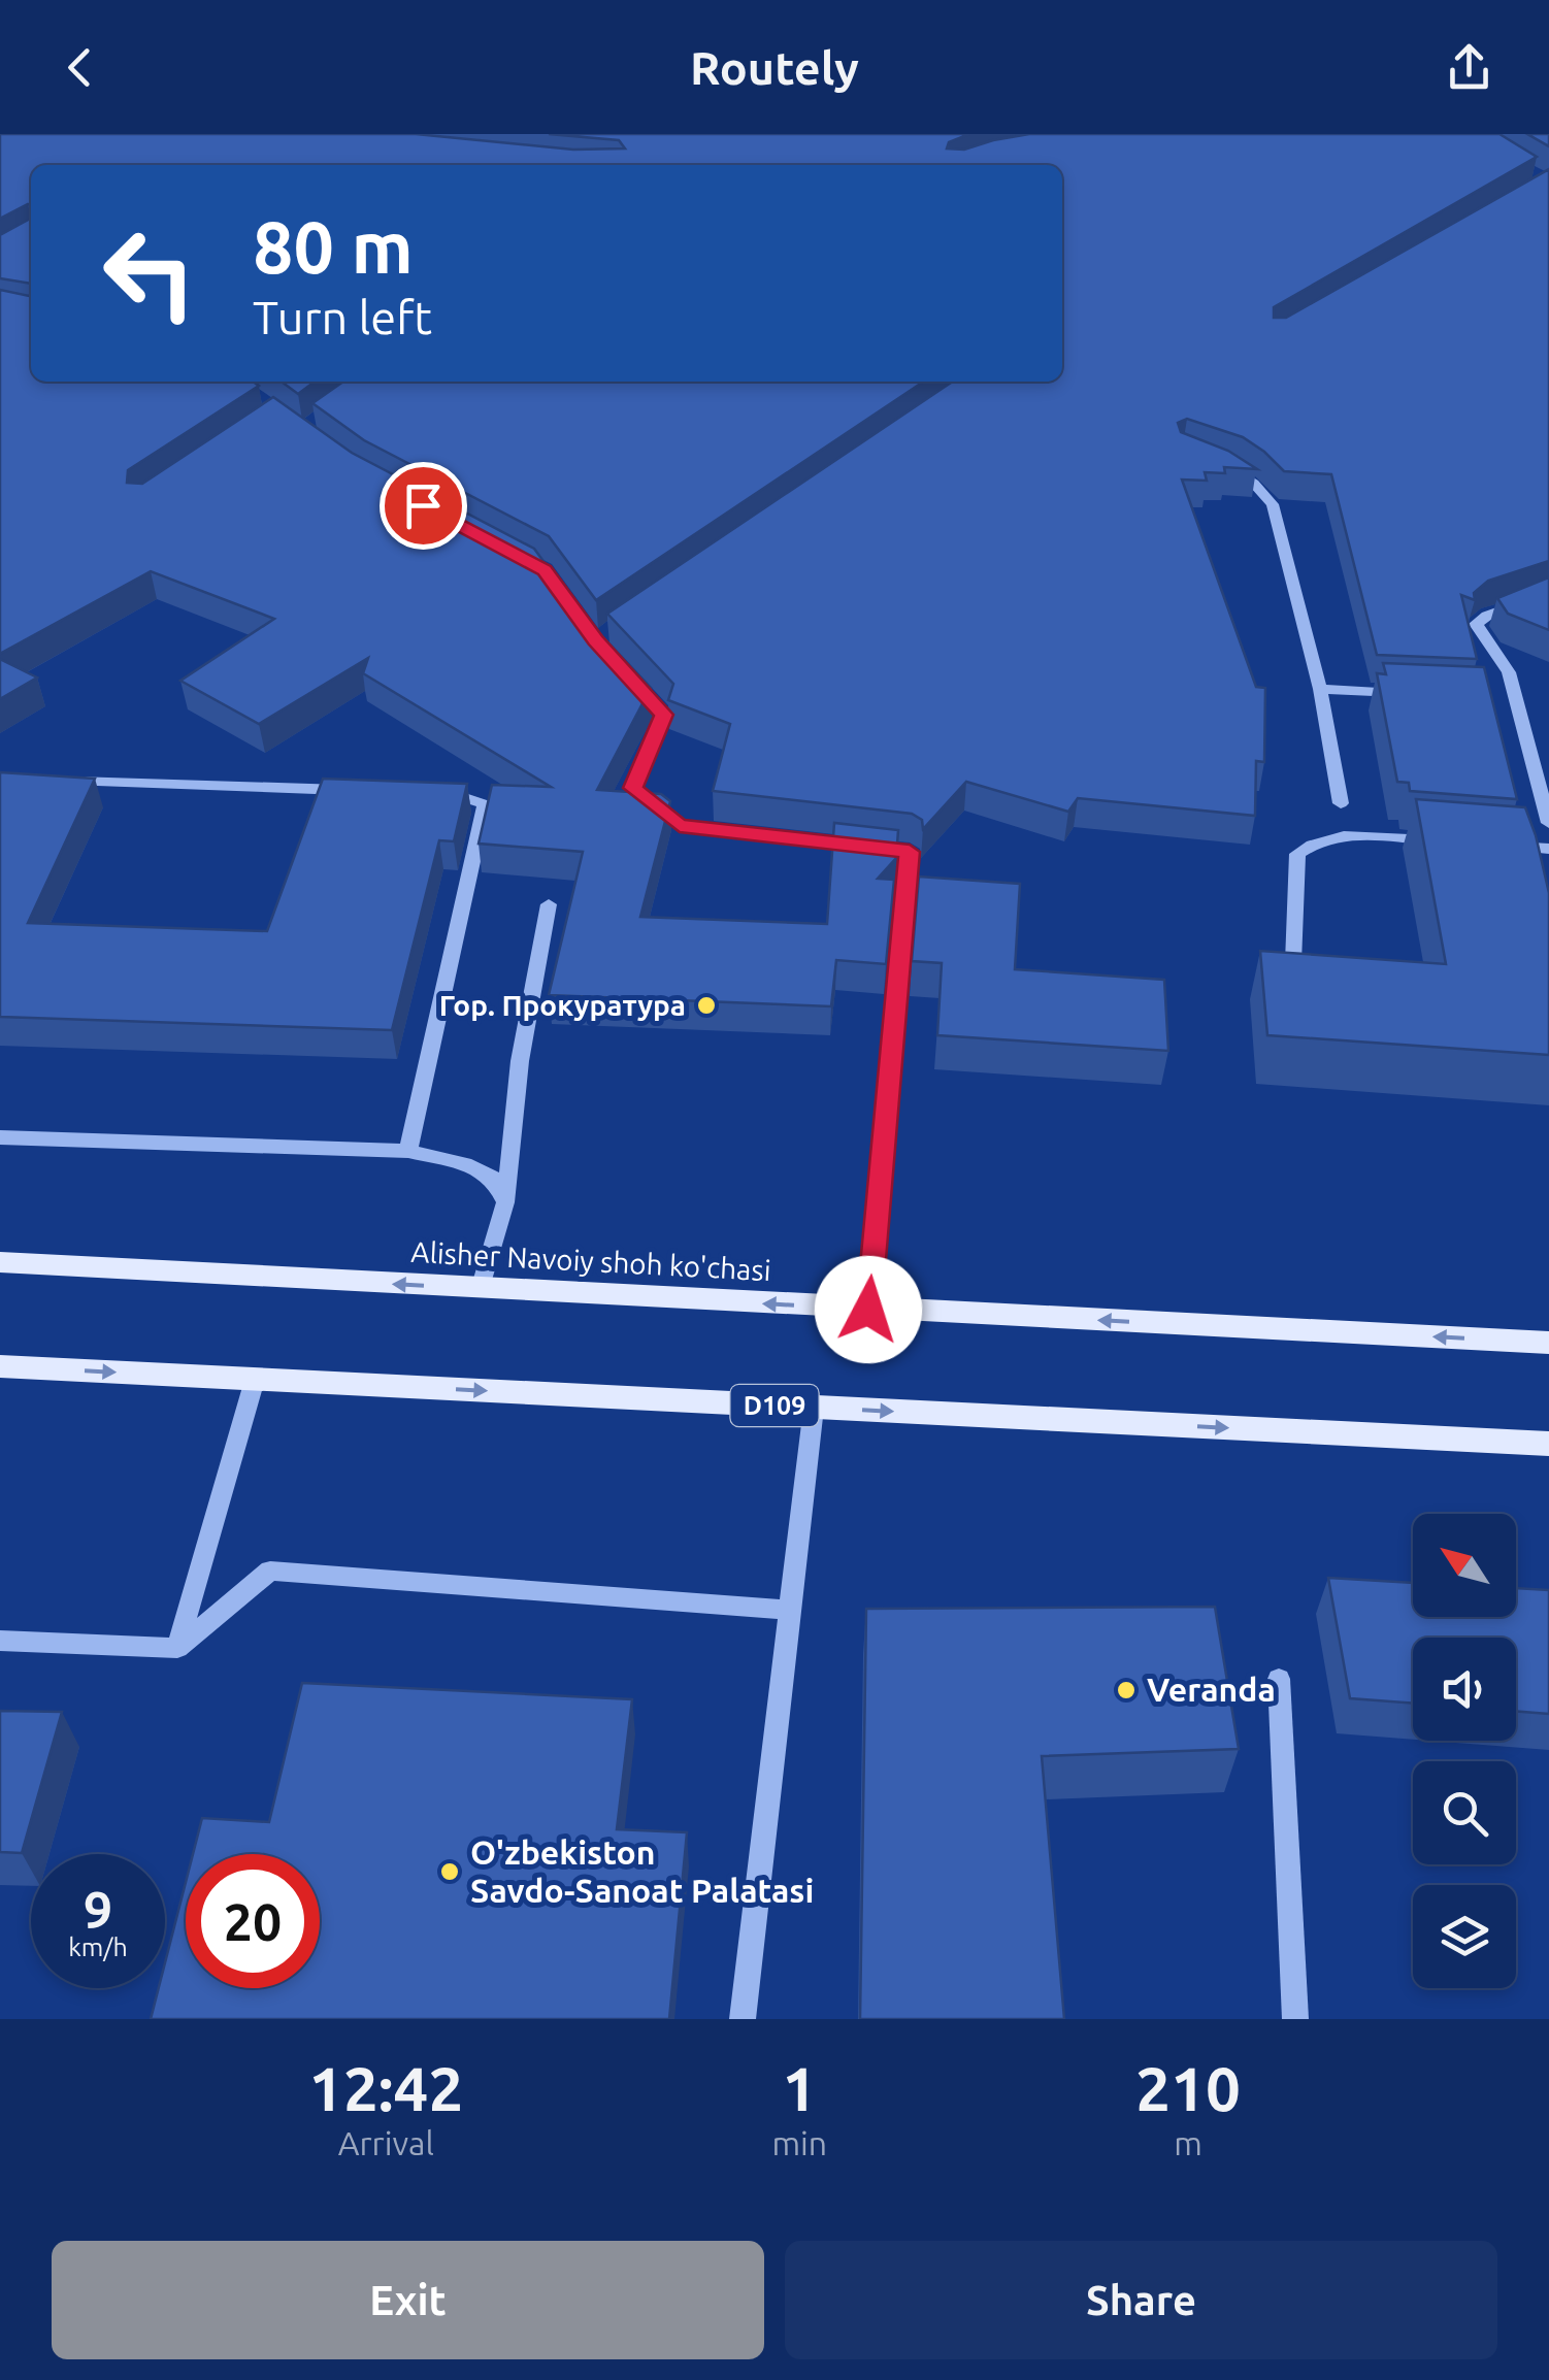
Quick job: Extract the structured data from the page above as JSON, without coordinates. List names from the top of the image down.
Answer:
{
  "streets": {
    "main road": ["Alisher Navoiy shoh ko'chasi", "D109"]
  },
  "places": ["Гор. Прокуратура", "Veranda", "O'zbekiston Savdo-Sanoat Palatasi"],
  "north": "top left",
  "page": {
    "header": "Routely",
    "turn": ["80 m", "Turn left"],
    "speed": "9 km/h",
    "limit": "20",
    "eta": [
      "12:42",
      "Arrival",
      "1",
      "min",
      "210",
      "m"
    ],
    "buttons": ["Exit", "Share"]
  }
}
